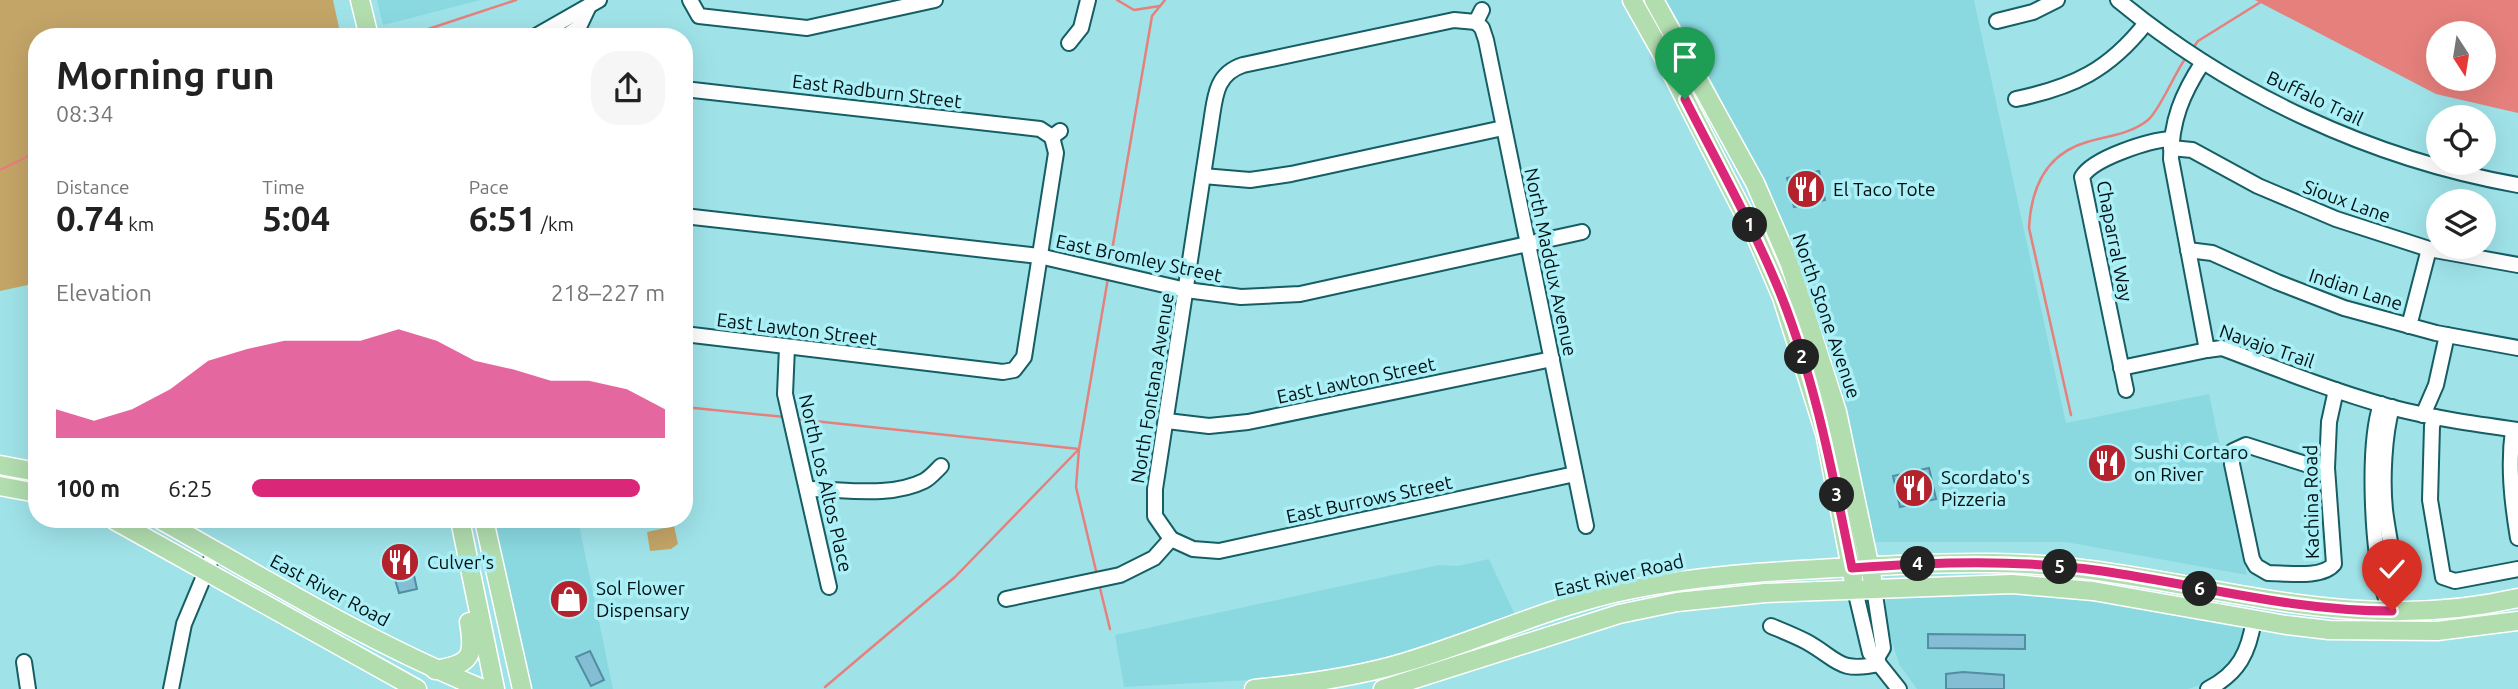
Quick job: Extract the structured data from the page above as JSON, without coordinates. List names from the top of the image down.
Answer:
{
  "streets": {
    "main road": ["North Stone Avenue", "East River Road"],
    "street": [
      "East Radburn Street",
      "Buffalo Trail",
      "Sioux Lane",
      "Chaparral Way",
      "East Bromley Street",
      "North Maddux Avenue",
      "Indian Lane",
      "East Lawton Street",
      "Navajo Trail",
      "North Fontana Avenue",
      "North Los Altos Place",
      "East Burrows Street",
      "Kachina Road"
    ]
  },
  "crossings": [
    ["East Radburn Street", "East Bromley Street"],
    ["East Radburn Street", "East Lawton Street"],
    ["Buffalo Trail", "Navajo Trail"],
    ["Sioux Lane", "Chaparral Way"],
    ["Sioux Lane", "Navajo Trail"],
    ["Chaparral Way", "Navajo Trail"],
    ["East Bromley Street", "North Maddux Avenue"],
    ["East Bromley Street", "East Lawton Street"],
    ["East Bromley Street", "North Fontana Avenue"],
    ["North Maddux Avenue", "East Lawton Street"],
    ["North Maddux Avenue", "North Fontana Avenue"],
    ["North Maddux Avenue", "East Burrows Street"],
    ["Indian Lane", "Navajo Trail"],
    ["North Stone Avenue", "East River Road"],
    ["East Lawton Street", "North Fontana Avenue"],
    ["East Lawton Street", "North Los Altos Place"],
    ["Navajo Trail", "Kachina Road"],
    ["North Fontana Avenue", "East Burrows Street"]
  ],
  "places": {
    "restaurant": [
      "El Taco Tote",
      "Sushi Cortaro on River",
      "Scordato's Pizzeria",
      "Culver's"
    ],
    "shop": ["Sol Flower Dispensary"]
  },
  "north": "bottom",
  "page": {
    "heading": ["Morning run", "08:34"],
    "stats": [
      ["Distance", "0.74 km"],
      ["Time", "5:04"],
      ["Pace", "6:51 /km"]
    ],
    "pins": [
      "1",
      "2",
      "3",
      "4",
      "5",
      "6"
    ],
    "chart": ["Elevation", "218–227 m"],
    "list": [
      {
        "name": "100 m",
        "note": "6:25"
      }
    ]
  }
}
